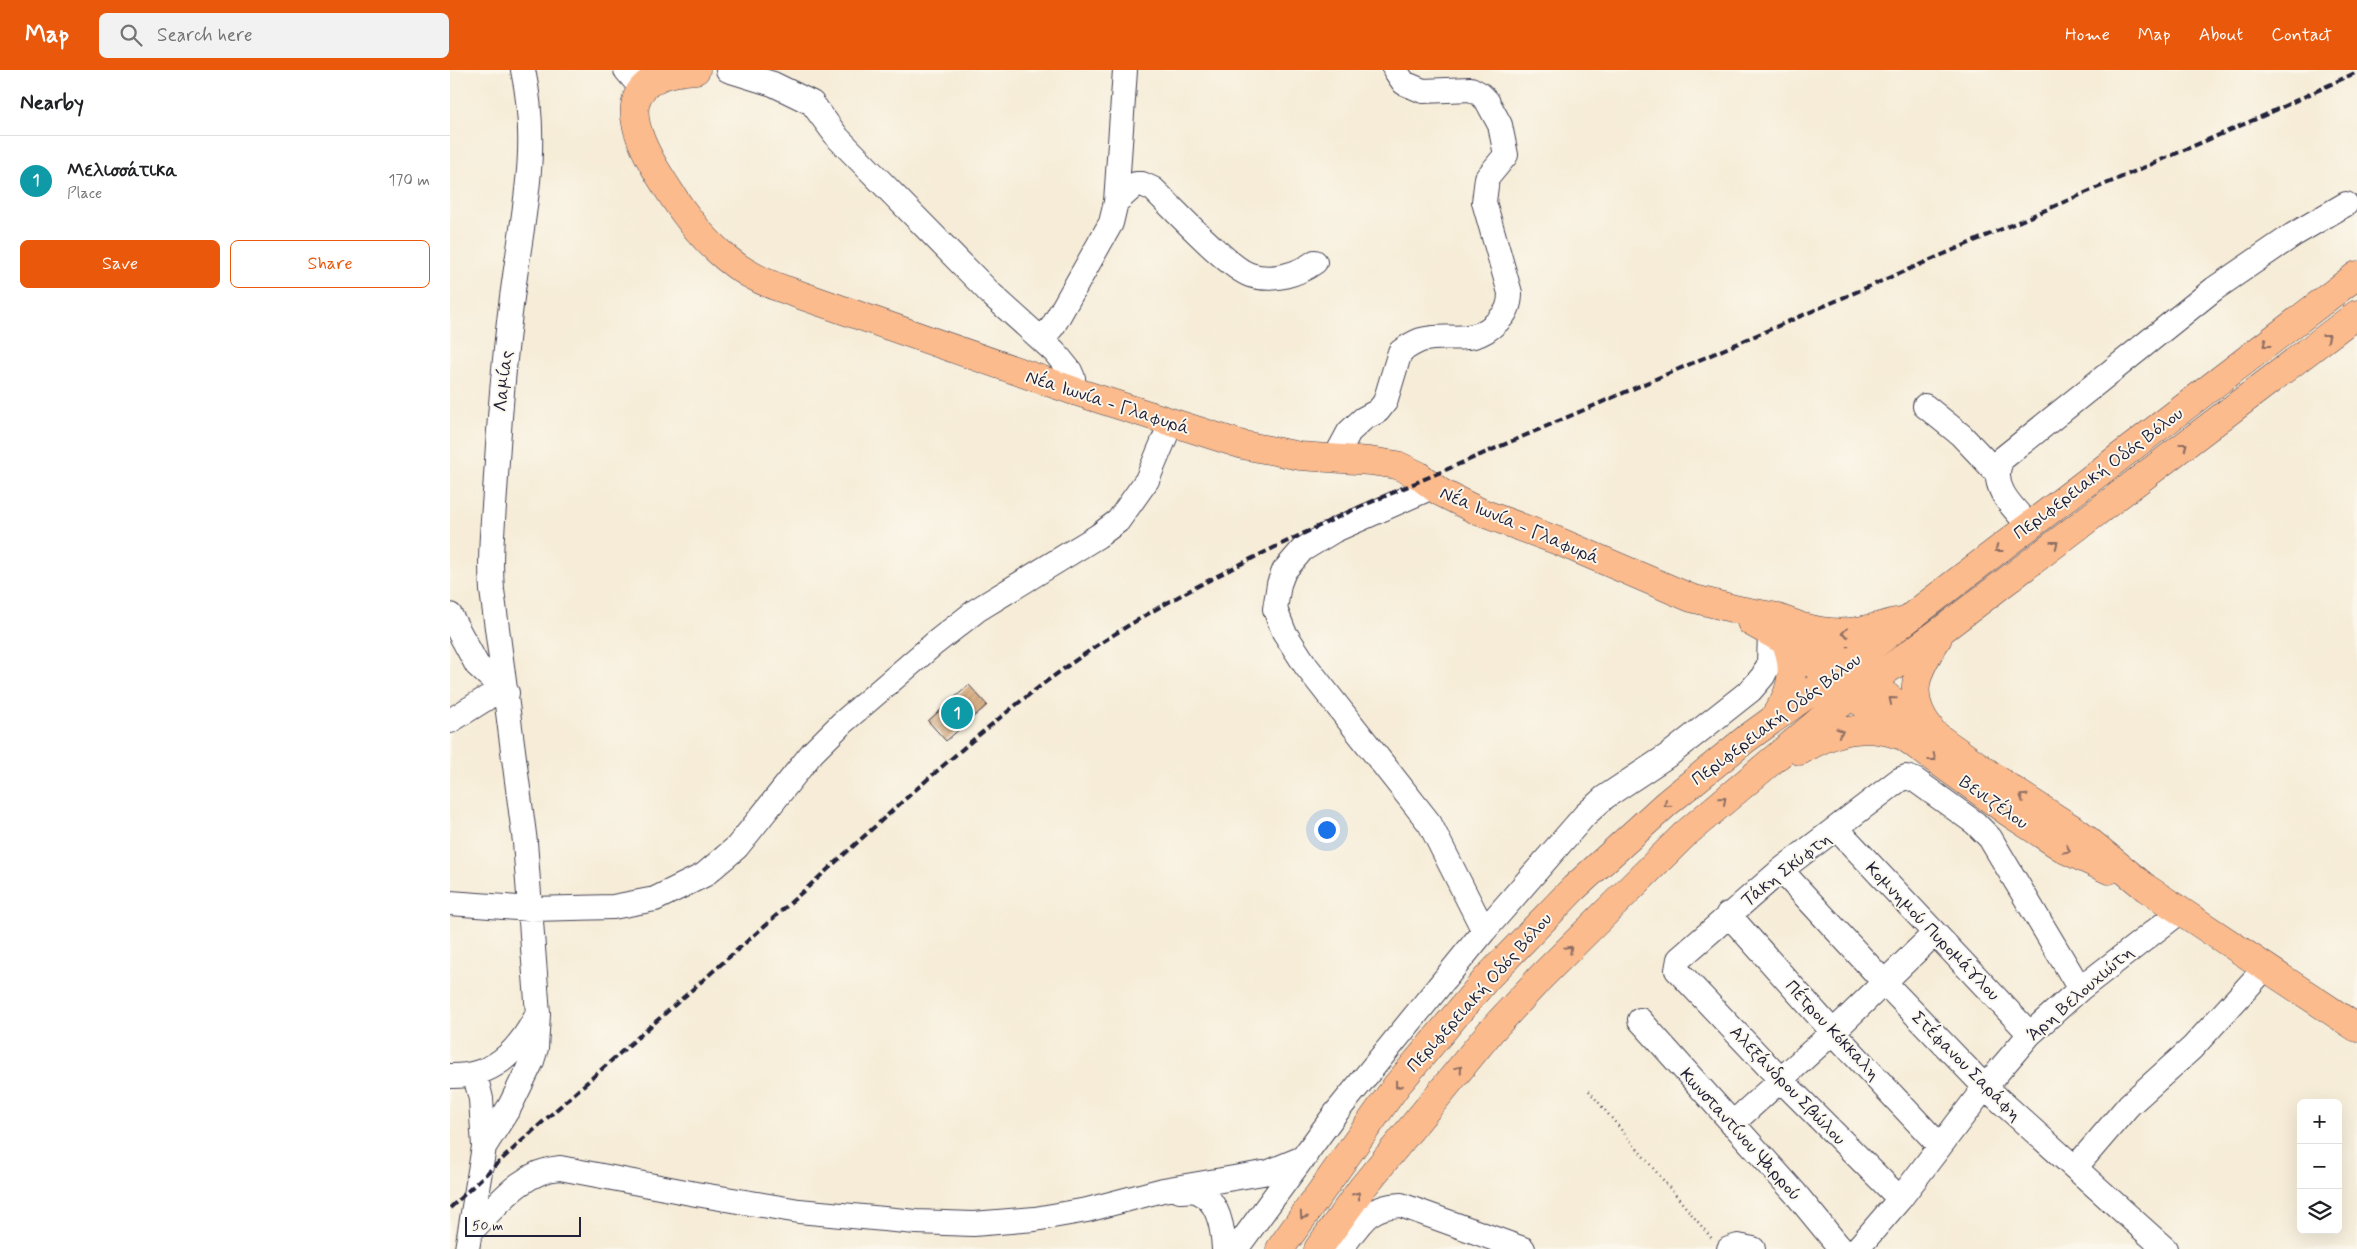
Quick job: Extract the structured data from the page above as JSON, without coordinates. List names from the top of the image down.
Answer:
{
  "streets": {
    "main road": ["Νέα Ιωνία - Γλαφυρά", "Περιφερειακή Οδός Βόλου", "Βενιζέλου"],
    "street": [
      "Λαμίας",
      "Τάκη Σκύφτη",
      "Κομνημού Πυρομάγλου",
      "Άρη Βελουχιώτη",
      "Πέτρου Κόκκαλη",
      "Στέφανου Σαράφη",
      "Αλεξάνδρου Σβώλου",
      "Κωνσταντίνου Ψαρρού"
    ]
  },
  "crossings": [
    ["Νέα Ιωνία - Γλαφυρά", "Περιφερειακή Οδός Βόλου"],
    ["Νέα Ιωνία - Γλαφυρά", "Βενιζέλου"],
    ["Περιφερειακή Οδός Βόλου", "Βενιζέλου"],
    ["Βενιζέλου", "Άρη Βελουχιώτη"],
    ["Τάκη Σκύφτη", "Κομνημού Πυρομάγλου"],
    ["Τάκη Σκύφτη", "Άρη Βελουχιώτη"],
    ["Τάκη Σκύφτη", "Πέτρου Κόκκαλη"],
    ["Τάκη Σκύφτη", "Στέφανου Σαράφη"],
    ["Τάκη Σκύφτη", "Αλεξάνδρου Σβώλου"],
    ["Κομνημού Πυρομάγλου", "Άρη Βελουχιώτη"],
    ["Άρη Βελουχιώτη", "Πέτρου Κόκκαλη"],
    ["Άρη Βελουχιώτη", "Στέφανου Σαράφη"],
    ["Άρη Βελουχιώτη", "Αλεξάνδρου Σβώλου"]
  ],
  "scale_bar": "50 m",
  "page": {
    "header": "Map",
    "search": "Search here",
    "nav": [
      "Home",
      "Map",
      "About",
      "Contact"
    ],
    "heading": "Nearby",
    "list": [
      {
        "mark": "1",
        "name": "Μελισσάτικα",
        "note": "Place",
        "value": "170 m"
      }
    ],
    "buttons": ["Save", "Share"],
    "pins": "1",
    "map_buttons": ["+", "−"],
    "scale": "50 m"
  }
}
